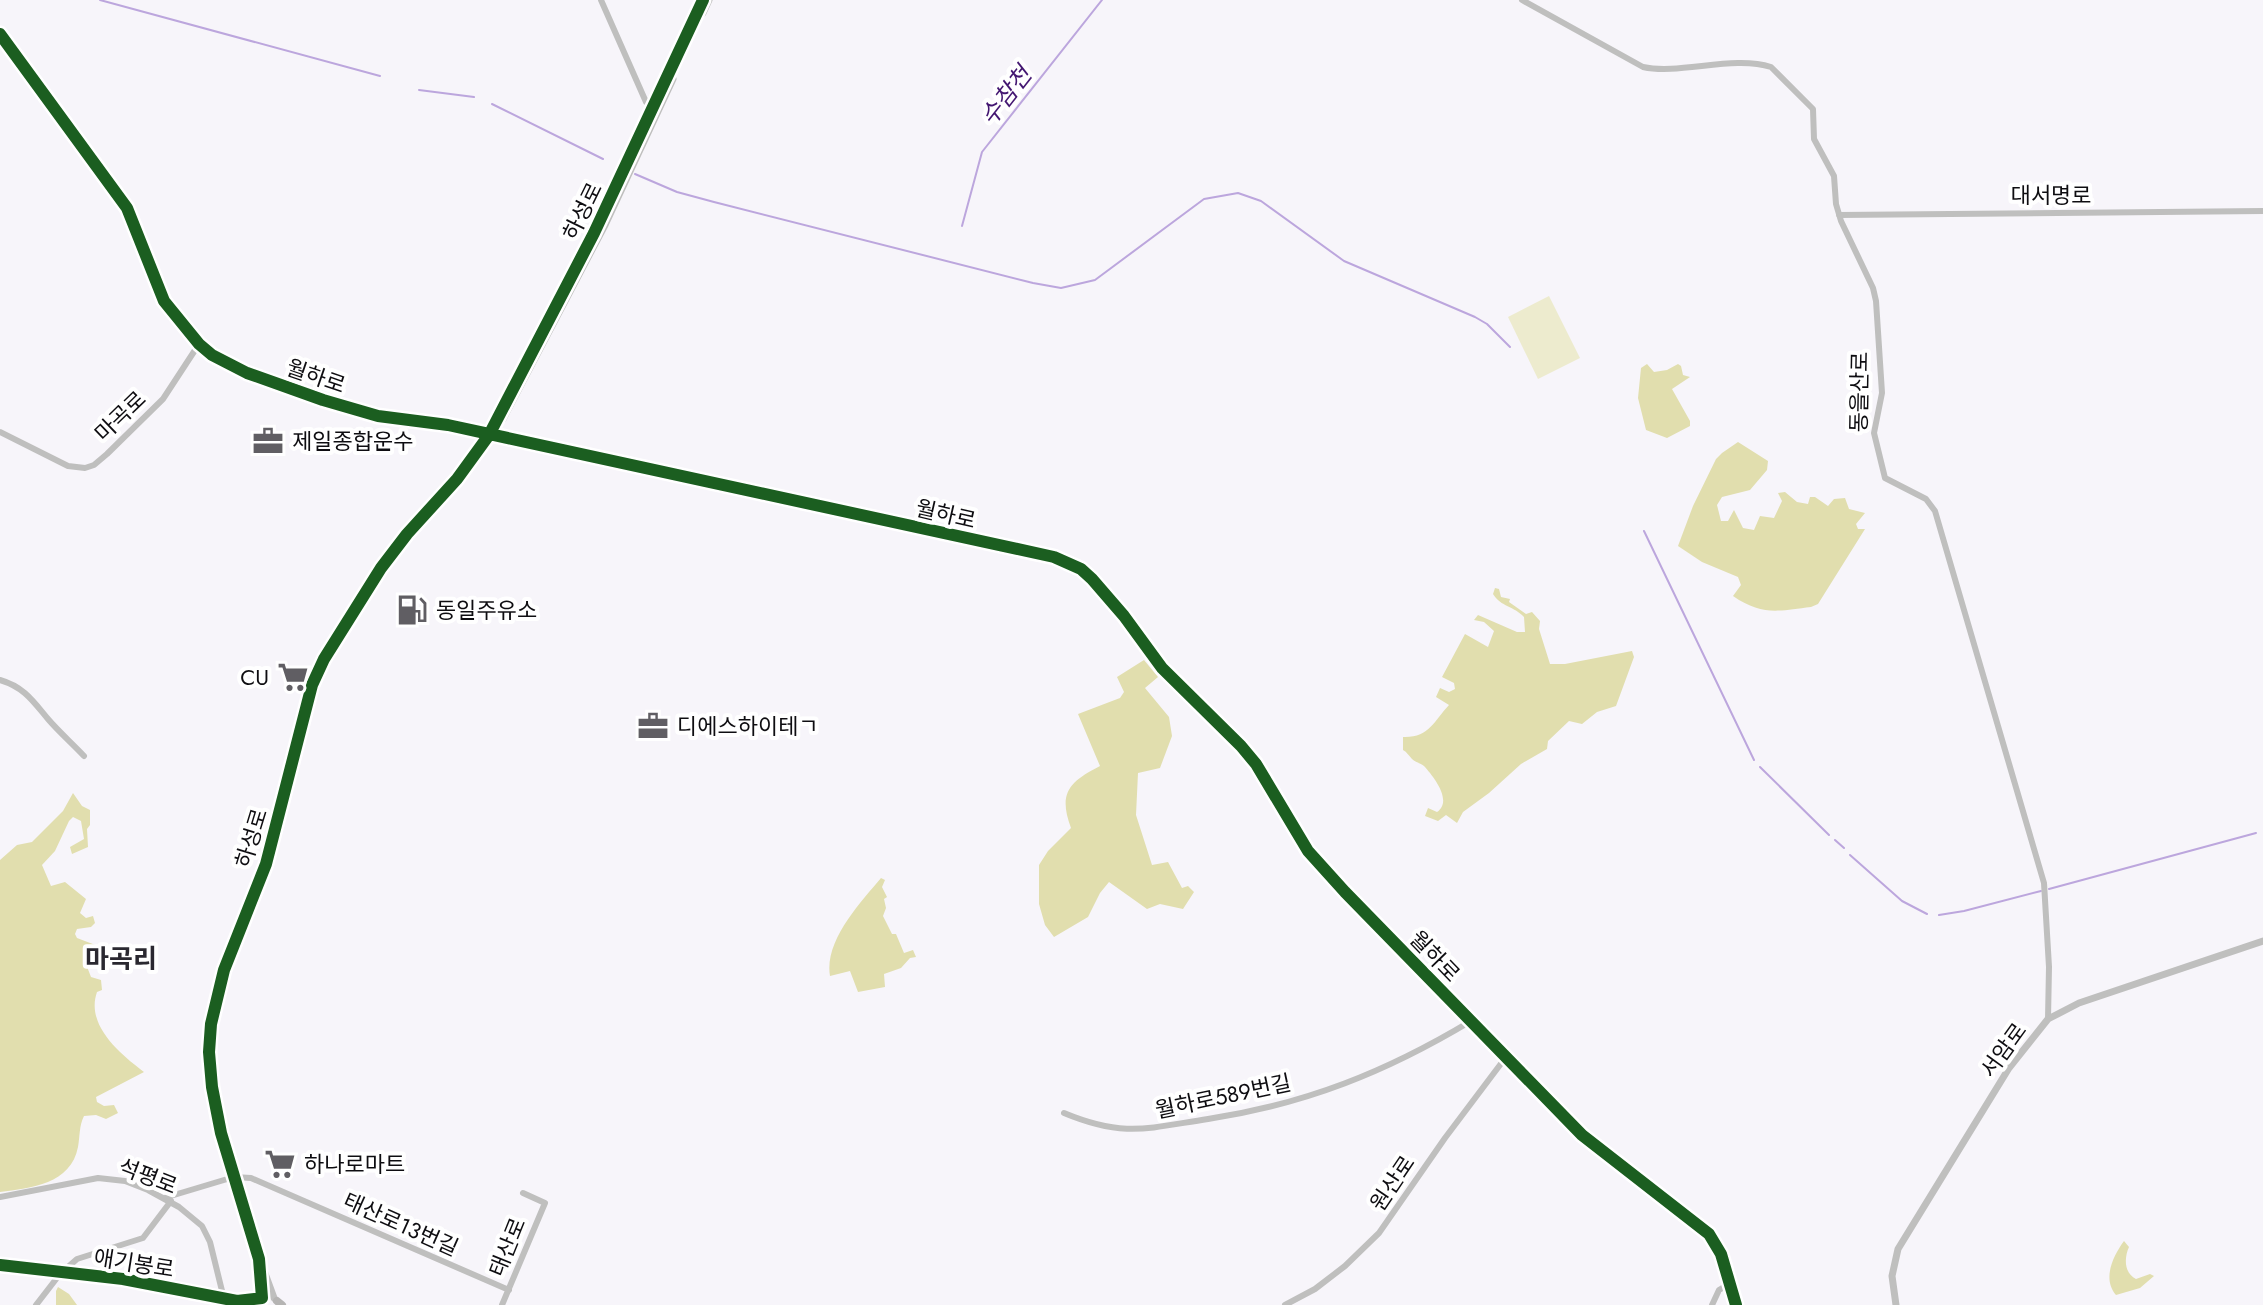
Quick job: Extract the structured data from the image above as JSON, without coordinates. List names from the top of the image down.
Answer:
{
  "streets": {
    "street": [
      "대서명로",
      "하성로",
      "월하로",
      "동을산로",
      "마곡로",
      "서암로",
      "월하로589번길",
      "석평로",
      "원산로",
      "태산로13번길",
      "태산로",
      "애기봉로"
    ]
  },
  "crossings": [
    ["대서명로", "동을산로"],
    ["하성로", "월하로"],
    ["하성로", "태산로13번길"],
    ["하성로", "애기봉로"],
    ["월하로", "마곡로"],
    ["월하로", "월하로589번길"],
    ["월하로", "원산로"],
    ["동을산로", "서암로"],
    ["석평로", "애기봉로"],
    ["태산로13번길", "태산로"]
  ],
  "districts": ["마곡리"],
  "water": ["수참천"],
  "places": {
    "office": ["제일종합운수", "디에스하이테ㄱ"],
    "fuel station": ["동일주유소"],
    "supermarket": ["CU", "하나로마트"]
  }
}
